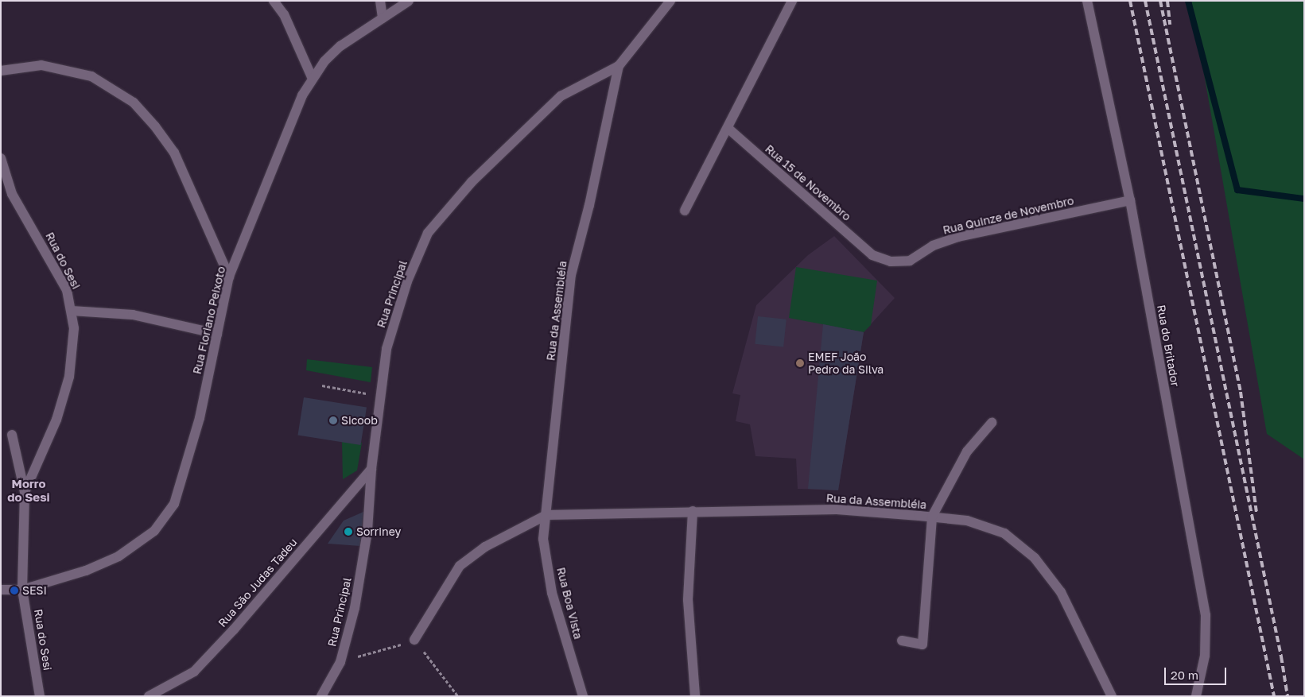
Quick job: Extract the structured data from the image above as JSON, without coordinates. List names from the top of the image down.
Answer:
{
  "streets": {
    "street": [
      "Rua 15 de Novembro",
      "Rua Quinze de Novembro",
      "Rua do Sesi",
      "Rua Principal",
      "Rua da Assembléia",
      "Rua Floriano Peixoto",
      "Rua do Britador",
      "Rua São Judas Tadeu",
      "Rua Boa Vista"
    ]
  },
  "crossings": [
    ["Rua 15 de Novembro", "Rua Quinze de Novembro"],
    ["Rua Quinze de Novembro", "Rua do Britador"],
    ["Rua do Sesi", "Rua Floriano Peixoto"],
    ["Rua Principal", "Rua da Assembléia"],
    ["Rua Principal", "Rua São Judas Tadeu"],
    ["Rua da Assembléia", "Rua Boa Vista"]
  ],
  "districts": ["Morro do Sesi"],
  "places": [
    "EMEF João Pedro da Silva",
    "Sicoob",
    "Sorriney",
    "SESI"
  ],
  "scale_bar": "20 m"
}
